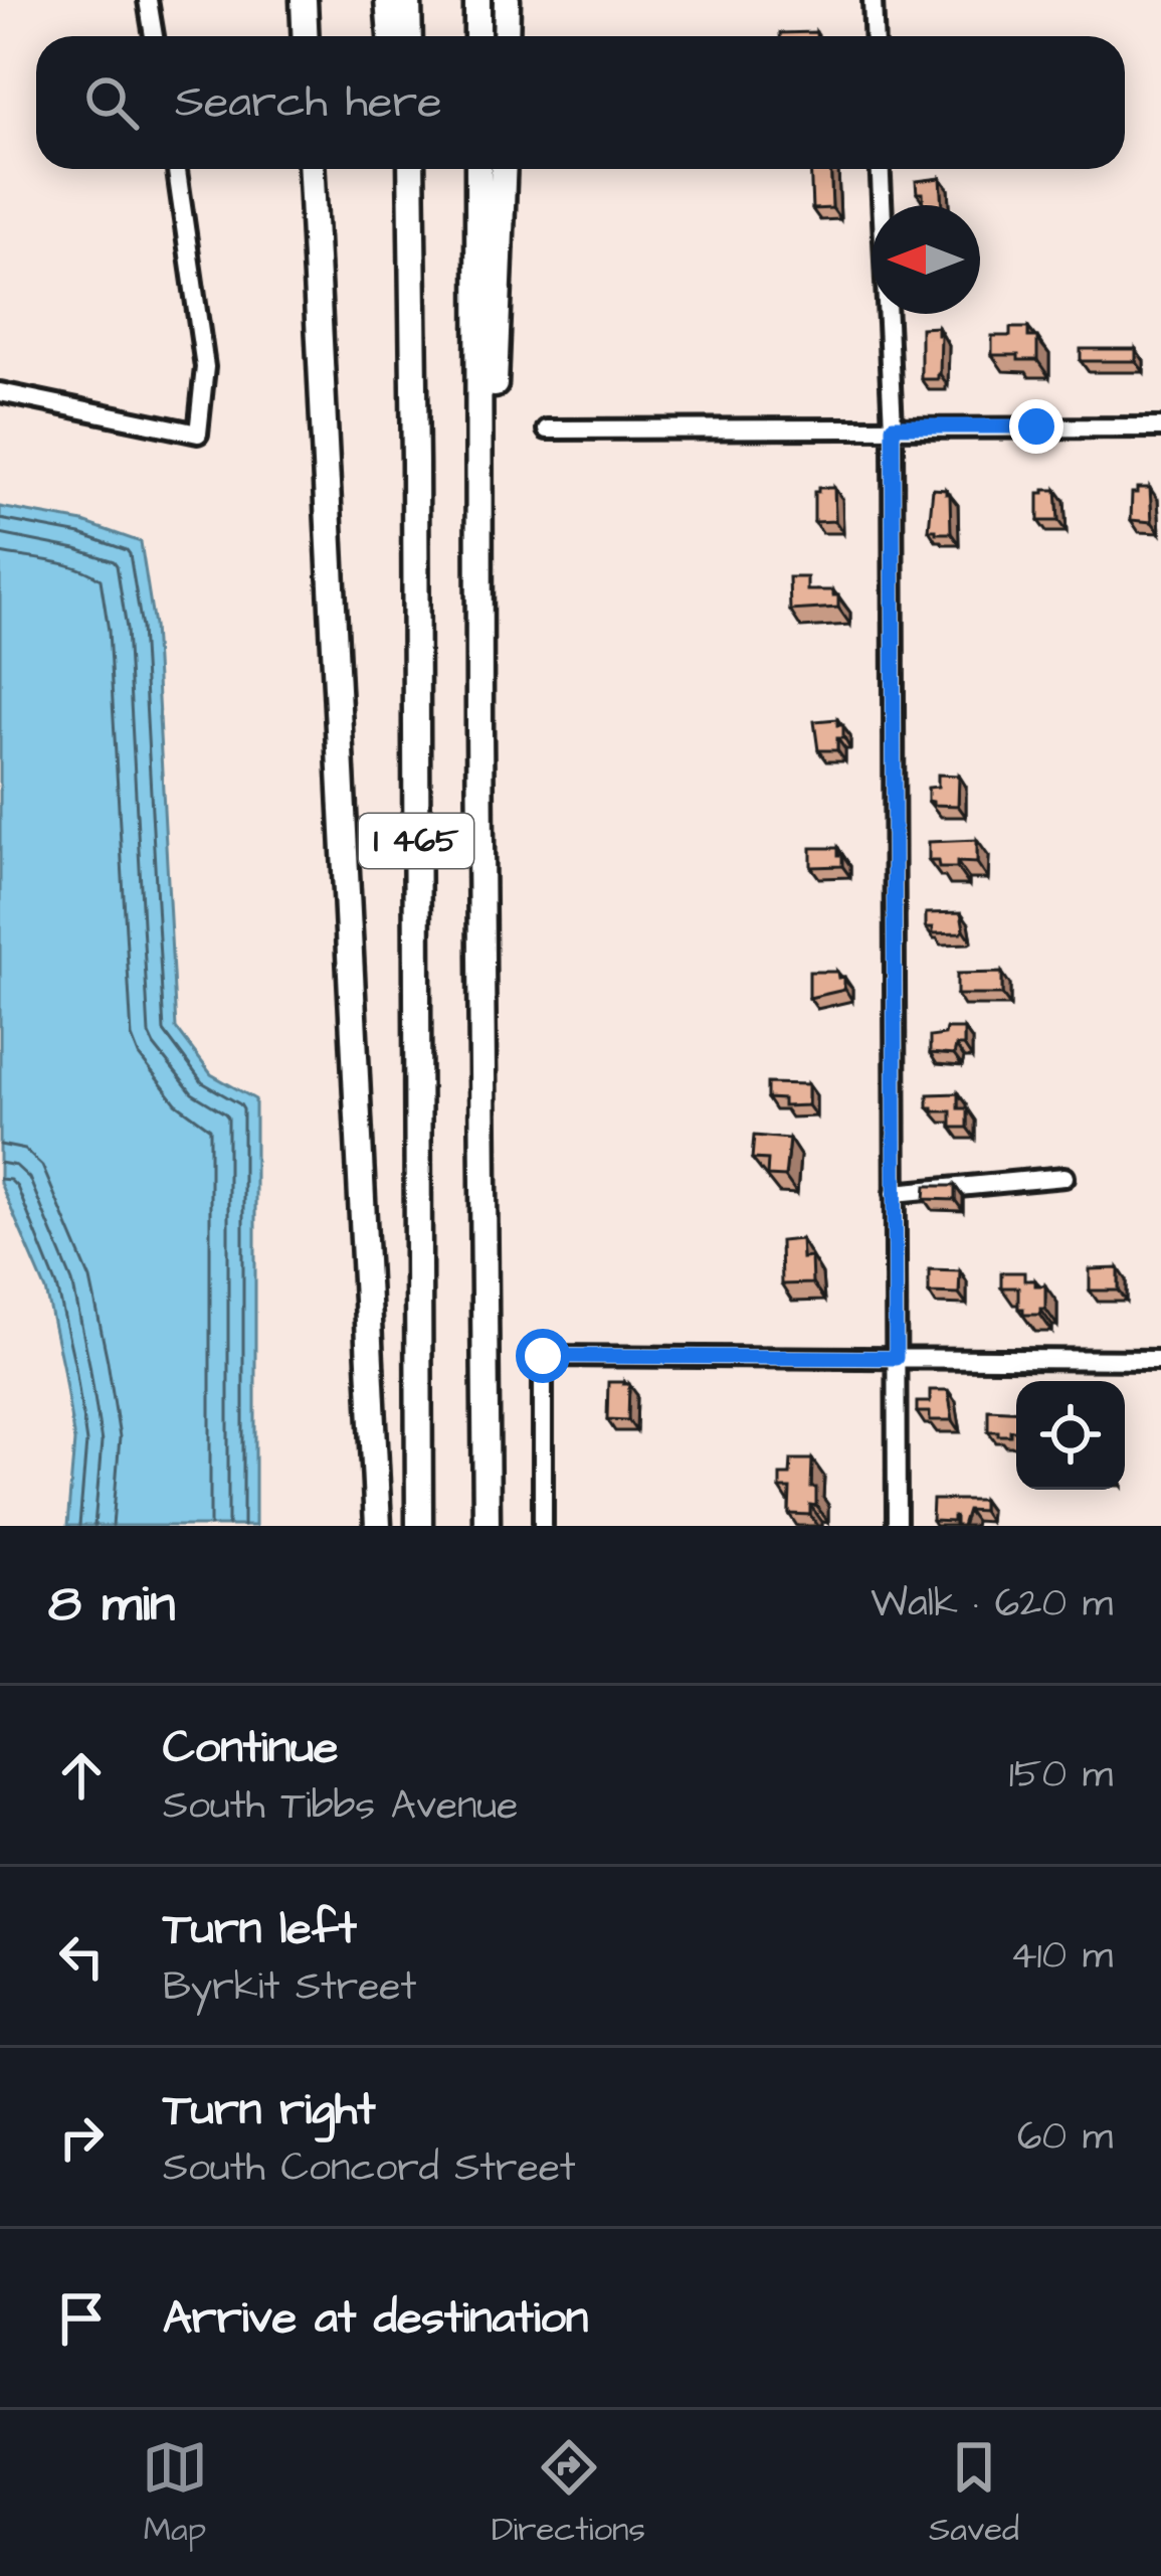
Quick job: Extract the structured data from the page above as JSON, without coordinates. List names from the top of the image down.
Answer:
{
  "streets": {
    "highway": ["I 465"]
  },
  "north": "left",
  "page": {
    "search": "Search here",
    "heading": ["8 min", "Walk · 620 m"],
    "list": [
      ["Continue", "South Tibbs Avenue", "150 m"],
      ["Turn left", "Byrkit Street", "410 m"],
      ["Turn right", "South Concord Street", "60 m"],
      "Arrive at destination"
    ],
    "nav": ["Map", "Directions", "Saved"]
  }
}
